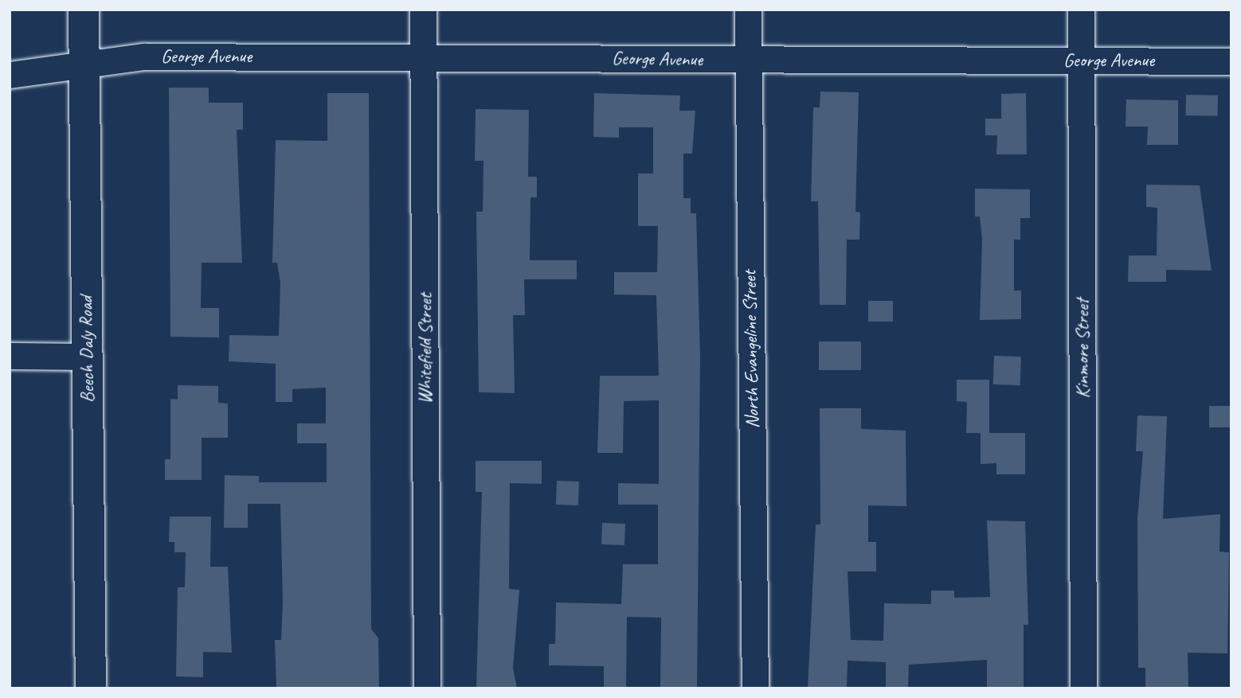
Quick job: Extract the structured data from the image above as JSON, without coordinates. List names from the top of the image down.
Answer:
{
  "streets": {
    "main road": ["Beech Daly Road"],
    "street": [
      "George Avenue",
      "Whitefield Street",
      "Kinmore Street",
      "North Evangeline Street"
    ]
  },
  "crossings": [
    ["George Avenue", "Whitefield Street"],
    ["George Avenue", "Kinmore Street"],
    ["George Avenue", "Beech Daly Road"],
    ["George Avenue", "North Evangeline Street"]
  ]
}
